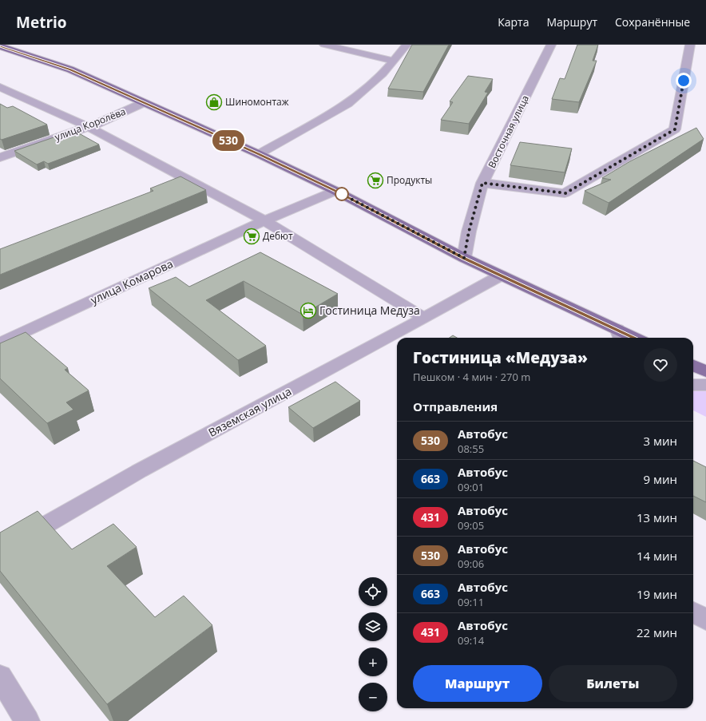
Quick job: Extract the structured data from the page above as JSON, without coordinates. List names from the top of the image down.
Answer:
{
  "streets": {
    "street": [
      "улица Королёва",
      "Восточная улица",
      "улица Комарова",
      "Вяземская улица"
    ]
  },
  "places": {
    "shop": ["Шиномонтаж"],
    "supermarket": ["Продукты", "Дебют"],
    "hotel": ["Гостиница Медуза"]
  },
  "lines": ["bus line 530"],
  "page": {
    "header": "Metrio",
    "nav": ["Карта", "Маршрут", "Сохранённые"],
    "on_map": "530",
    "heading": [
      ["Гостиница «Медуза»", "Пешком · 4 мин · 270 m"],
      "Отправления"
    ],
    "list": [
      {
        "mark": "530",
        "name": "Автобус",
        "note": "08:55",
        "value": "3 мин"
      },
      {
        "mark": "663",
        "name": "Автобус",
        "note": "09:01",
        "value": "9 мин"
      },
      {
        "mark": "431",
        "name": "Автобус",
        "note": "09:05",
        "value": "13 мин"
      },
      {
        "mark": "530",
        "name": "Автобус",
        "note": "09:06",
        "value": "14 мин"
      },
      {
        "mark": "663",
        "name": "Автобус",
        "note": "09:11",
        "value": "19 мин"
      },
      {
        "mark": "431",
        "name": "Автобус",
        "note": "09:14",
        "value": "22 мин"
      }
    ],
    "map_buttons": ["+", "−"],
    "buttons": ["Маршрут", "Билеты"]
  }
}
